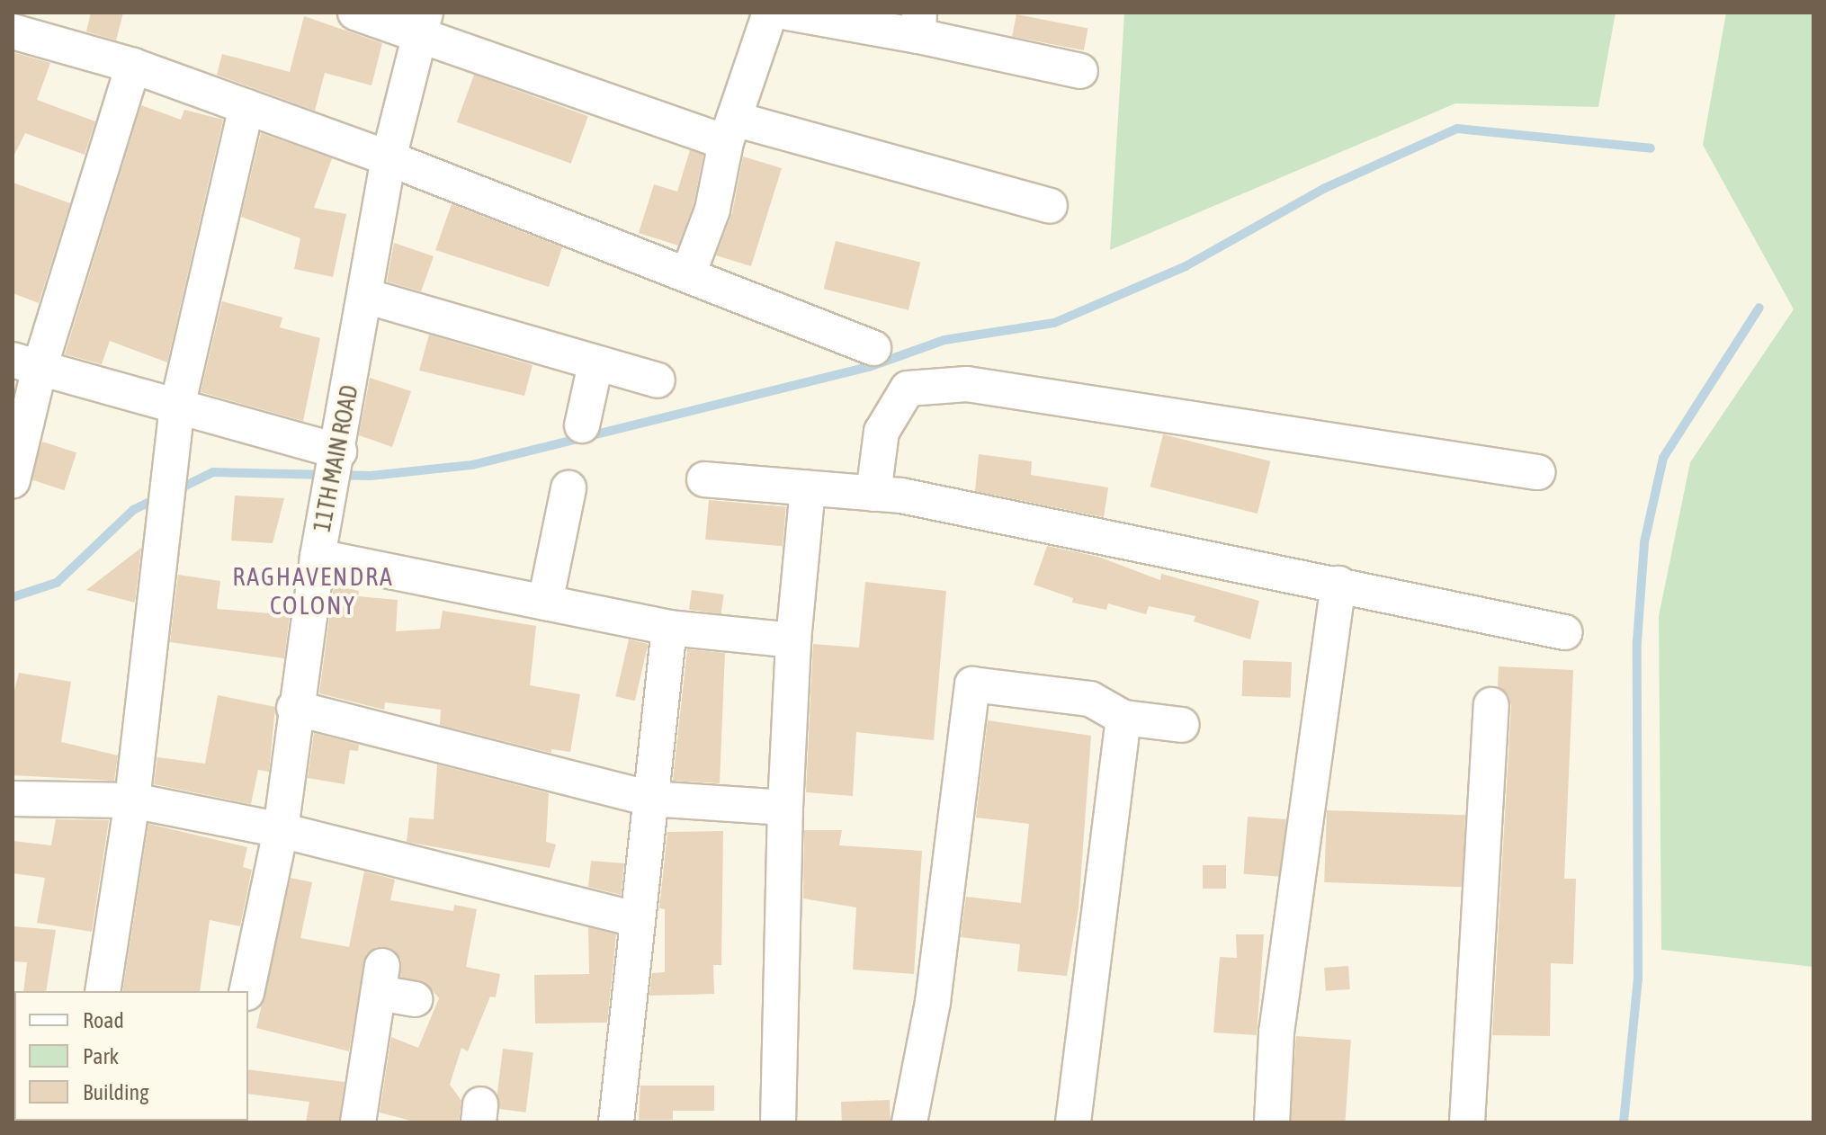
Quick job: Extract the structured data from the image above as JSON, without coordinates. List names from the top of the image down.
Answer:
{
  "streets": {
    "street": ["11TH MAIN ROAD"]
  },
  "districts": ["RAGHAVENDRA COLONY"],
  "legend": ["Road", "Park", "Building"]
}
